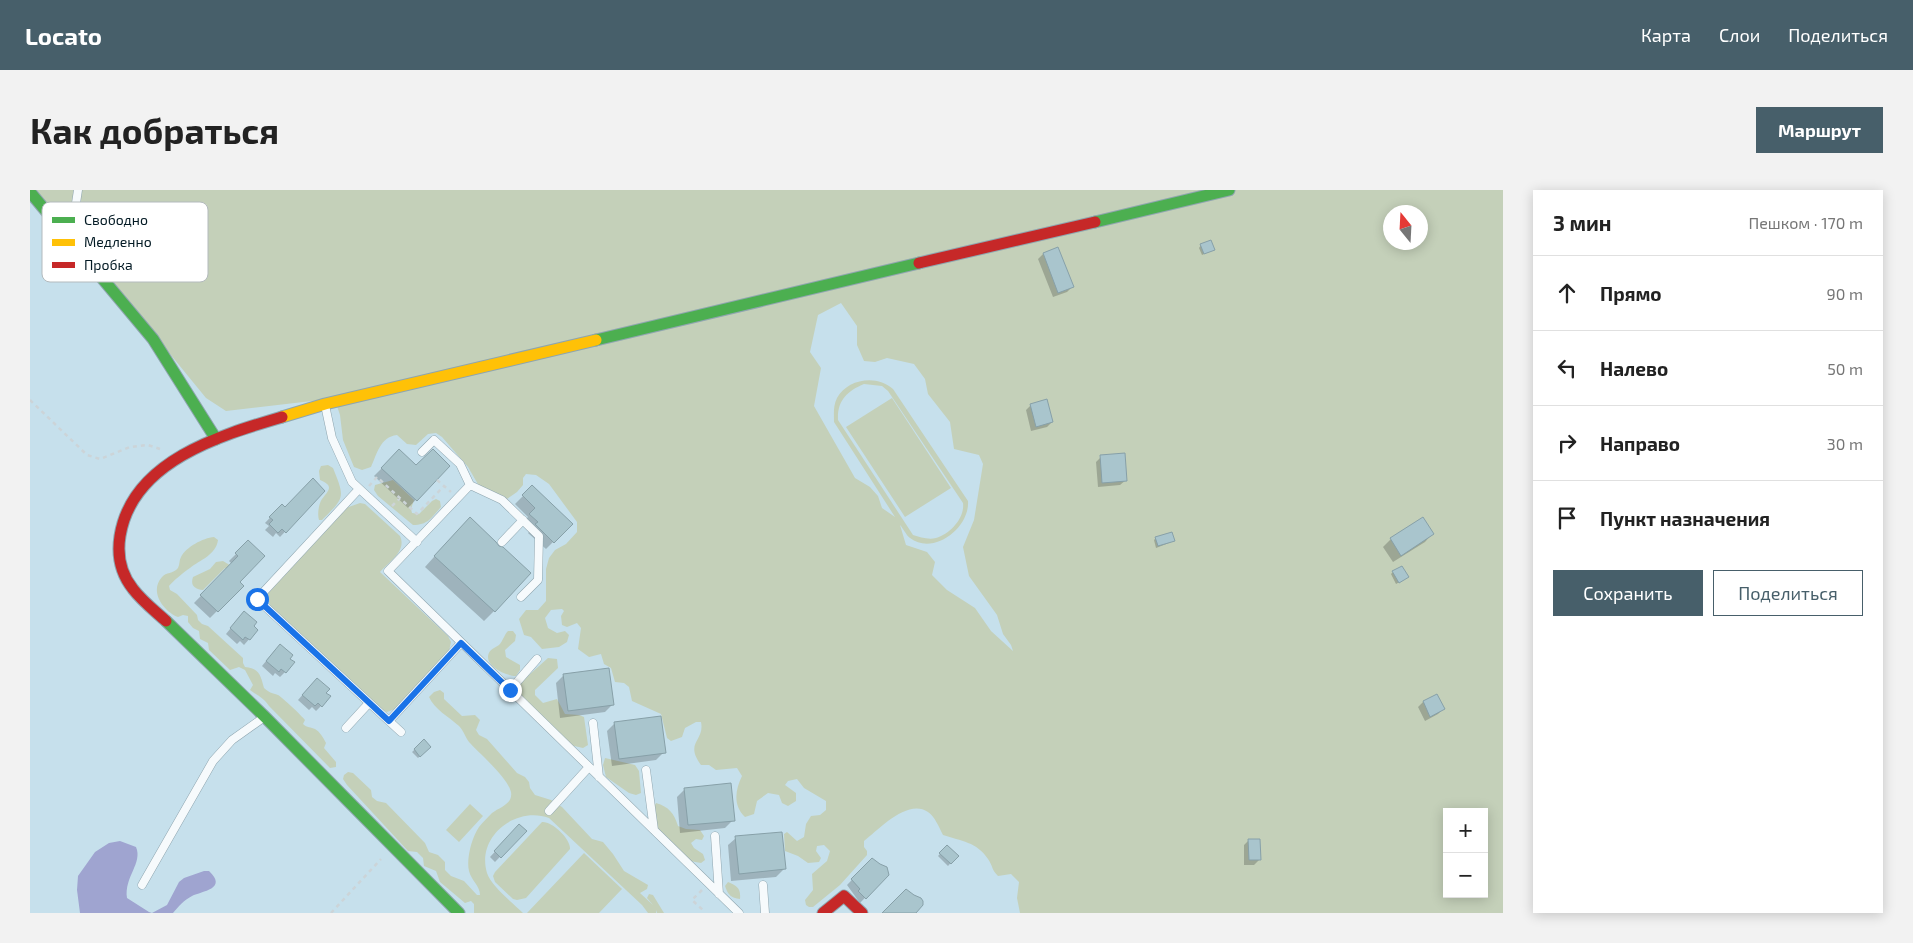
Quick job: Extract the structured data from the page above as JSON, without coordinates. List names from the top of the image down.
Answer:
{
  "legend": ["Свободно", "Медленно", "Пробка"],
  "north": "top",
  "page": {
    "header": "Locato",
    "nav": ["Карта", "Слои", "Поделиться"],
    "buttons": [
      "Маршрут",
      ["Сохранить", "Поделиться"]
    ],
    "title": "Как добраться",
    "heading": ["3 мин", "Пешком · 170 m"],
    "list": [
      ["Прямо", "90 m"],
      ["Налево", "50 m"],
      ["Направо", "30 m"],
      "Пункт назначения"
    ],
    "map_buttons": ["+", "−"]
  }
}
